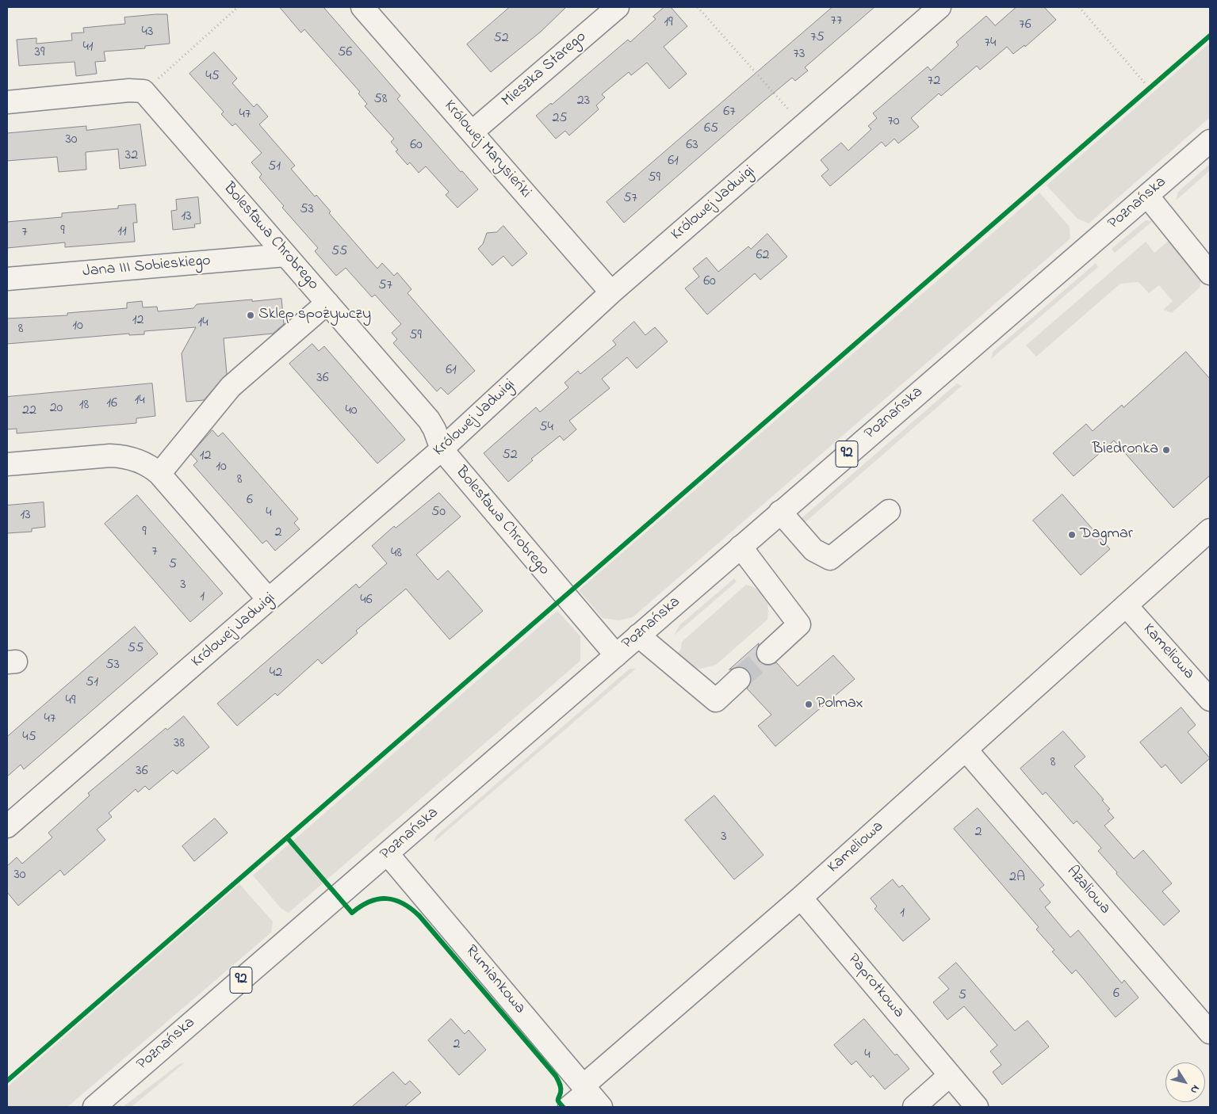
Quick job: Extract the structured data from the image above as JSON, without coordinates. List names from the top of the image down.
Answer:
{
  "streets": {
    "street": [
      "Mieszka Starego",
      "Królowej Marysieńki",
      "Królowej Jadwigi",
      "Poznańska",
      "Bolesława Chrobrego",
      "Jana III Sobieskiego",
      "92",
      "Kameliowa",
      "Azaliowa",
      "Rumiankowa",
      "Paprotkowa"
    ]
  },
  "crossings": [
    ["Mieszka Starego", "Królowej Marysieńki"],
    ["Królowej Marysieńki", "Królowej Jadwigi"],
    ["Królowej Jadwigi", "Bolesława Chrobrego"],
    ["Poznańska", "Bolesława Chrobrego"],
    ["Poznańska", "Rumiankowa"],
    ["Bolesława Chrobrego", "Jana III Sobieskiego"],
    ["Kameliowa", "Azaliowa"],
    ["Kameliowa", "Rumiankowa"],
    ["Kameliowa", "Paprotkowa"]
  ],
  "places": [
    "Sklep spożywczy",
    "Biedronka",
    "Dagmar",
    "Polmax"
  ],
  "house_numbers": [
    "77",
    "19",
    "76",
    "43",
    "75",
    "52",
    "74",
    "41",
    "39",
    "56",
    "73",
    "45",
    "72",
    "58",
    "23",
    "67",
    "47",
    "25",
    "70",
    "65",
    "30",
    "60",
    "63",
    "32",
    "61",
    "51",
    "59",
    "57",
    "53",
    "13",
    "9",
    "11",
    "7",
    "55",
    "62",
    "60",
    "57",
    "12",
    "14",
    "10",
    "8",
    "59",
    "61",
    "36",
    "14",
    "16",
    "18",
    "20",
    "22",
    "40",
    "54",
    "52",
    "12",
    "10",
    "8",
    "6",
    "50",
    "4",
    "13",
    "9",
    "2",
    "7",
    "48",
    "5",
    "3",
    "1",
    "46",
    "55",
    "53",
    "42",
    "51",
    "49",
    "47",
    "45",
    "38",
    "8",
    "36",
    "2",
    "3",
    "30",
    "2A",
    "1",
    "6",
    "5",
    "2",
    "4"
  ],
  "north": "bottom right"
}
